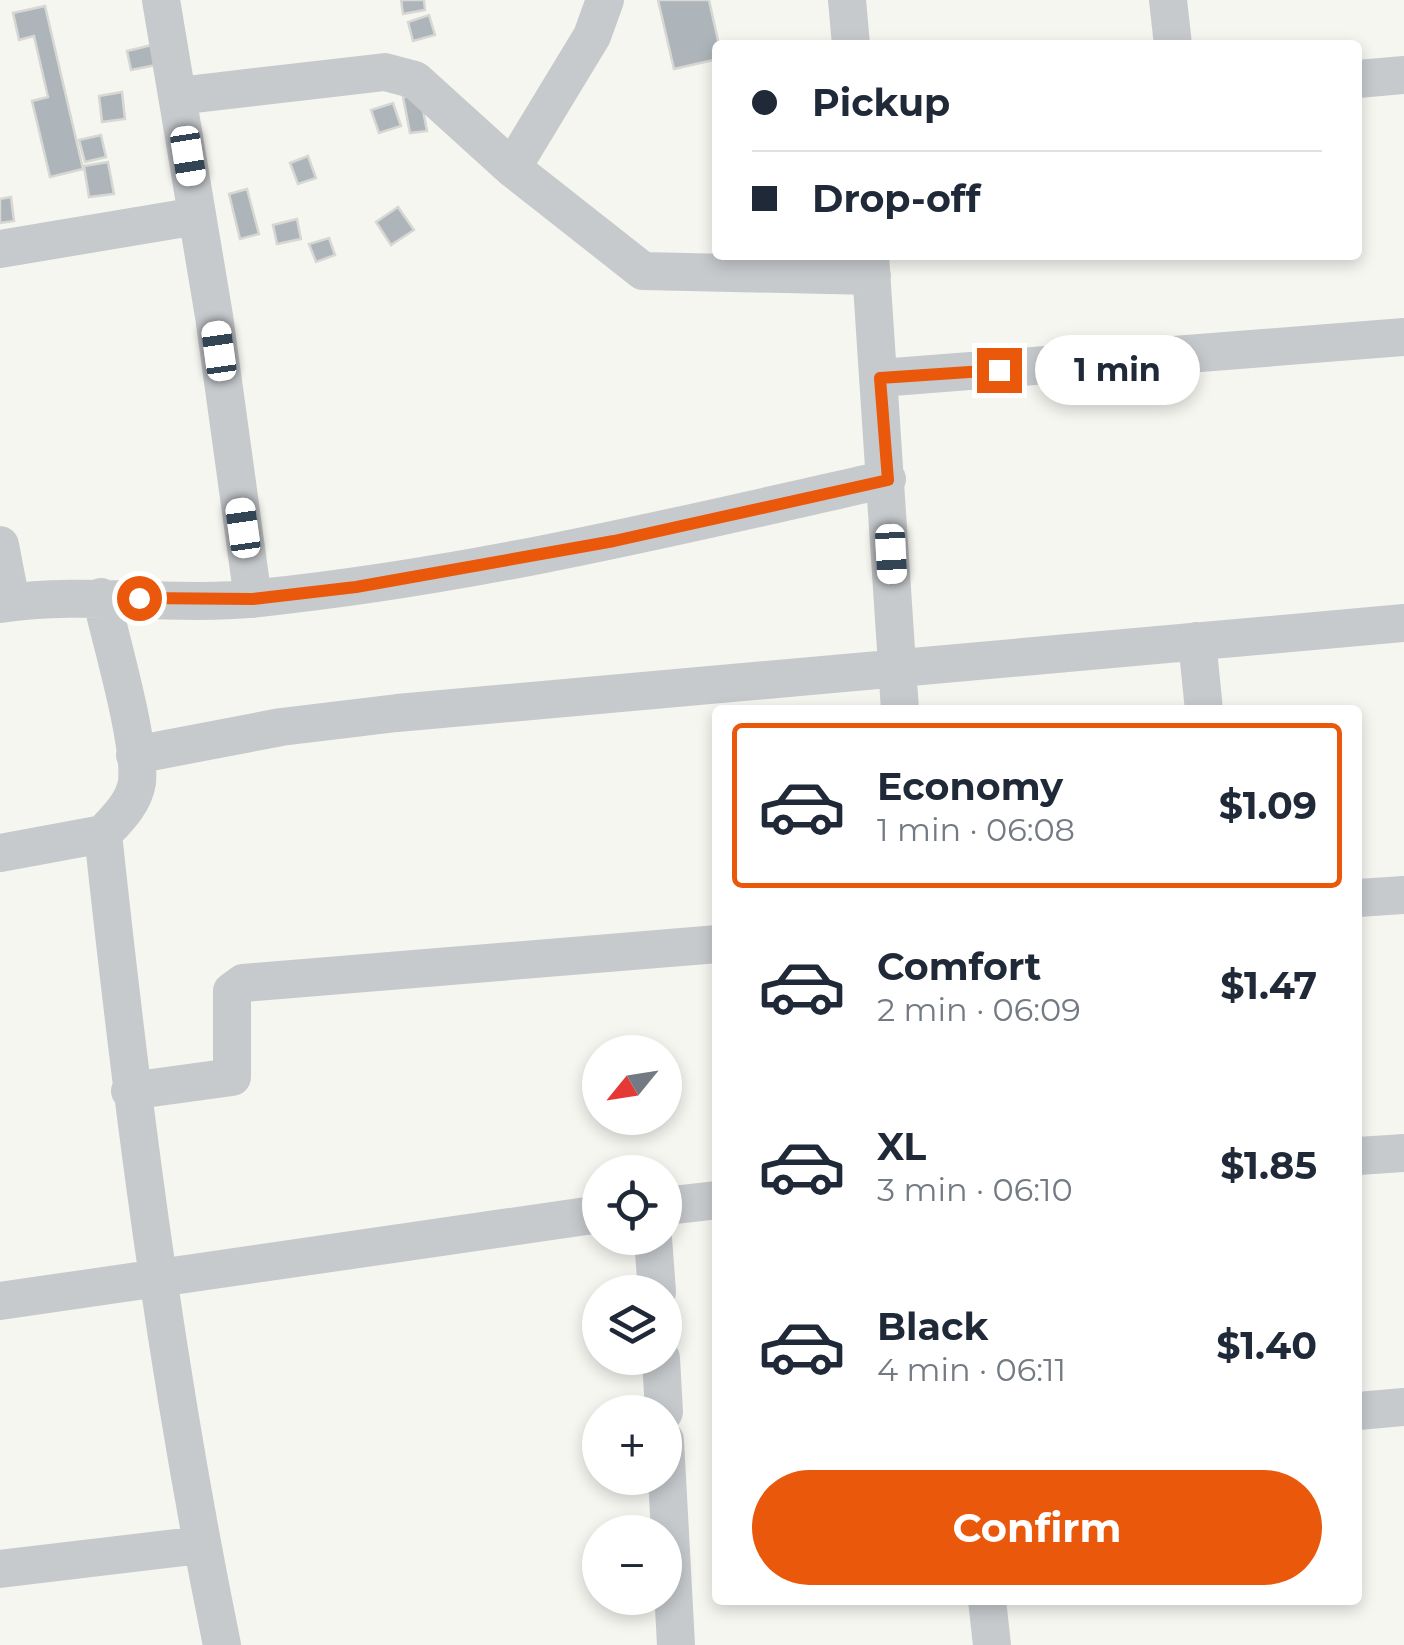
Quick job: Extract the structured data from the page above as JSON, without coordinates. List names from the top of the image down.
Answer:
{
  "north": "bottom left",
  "page": {
    "banner": ["Pickup", "Drop-off"],
    "bubble": "1 min",
    "list": [
      {
        "name": "Economy",
        "note": "1 min · 06:08",
        "value": "$1.09"
      },
      {
        "name": "Comfort",
        "note": "2 min · 06:09",
        "value": "$1.47"
      },
      {
        "name": "XL",
        "note": "3 min · 06:10",
        "value": "$1.85"
      },
      {
        "name": "Black",
        "note": "4 min · 06:11",
        "value": "$1.40"
      }
    ],
    "map_buttons": ["+", "−"],
    "buttons": "Confirm"
  }
}
